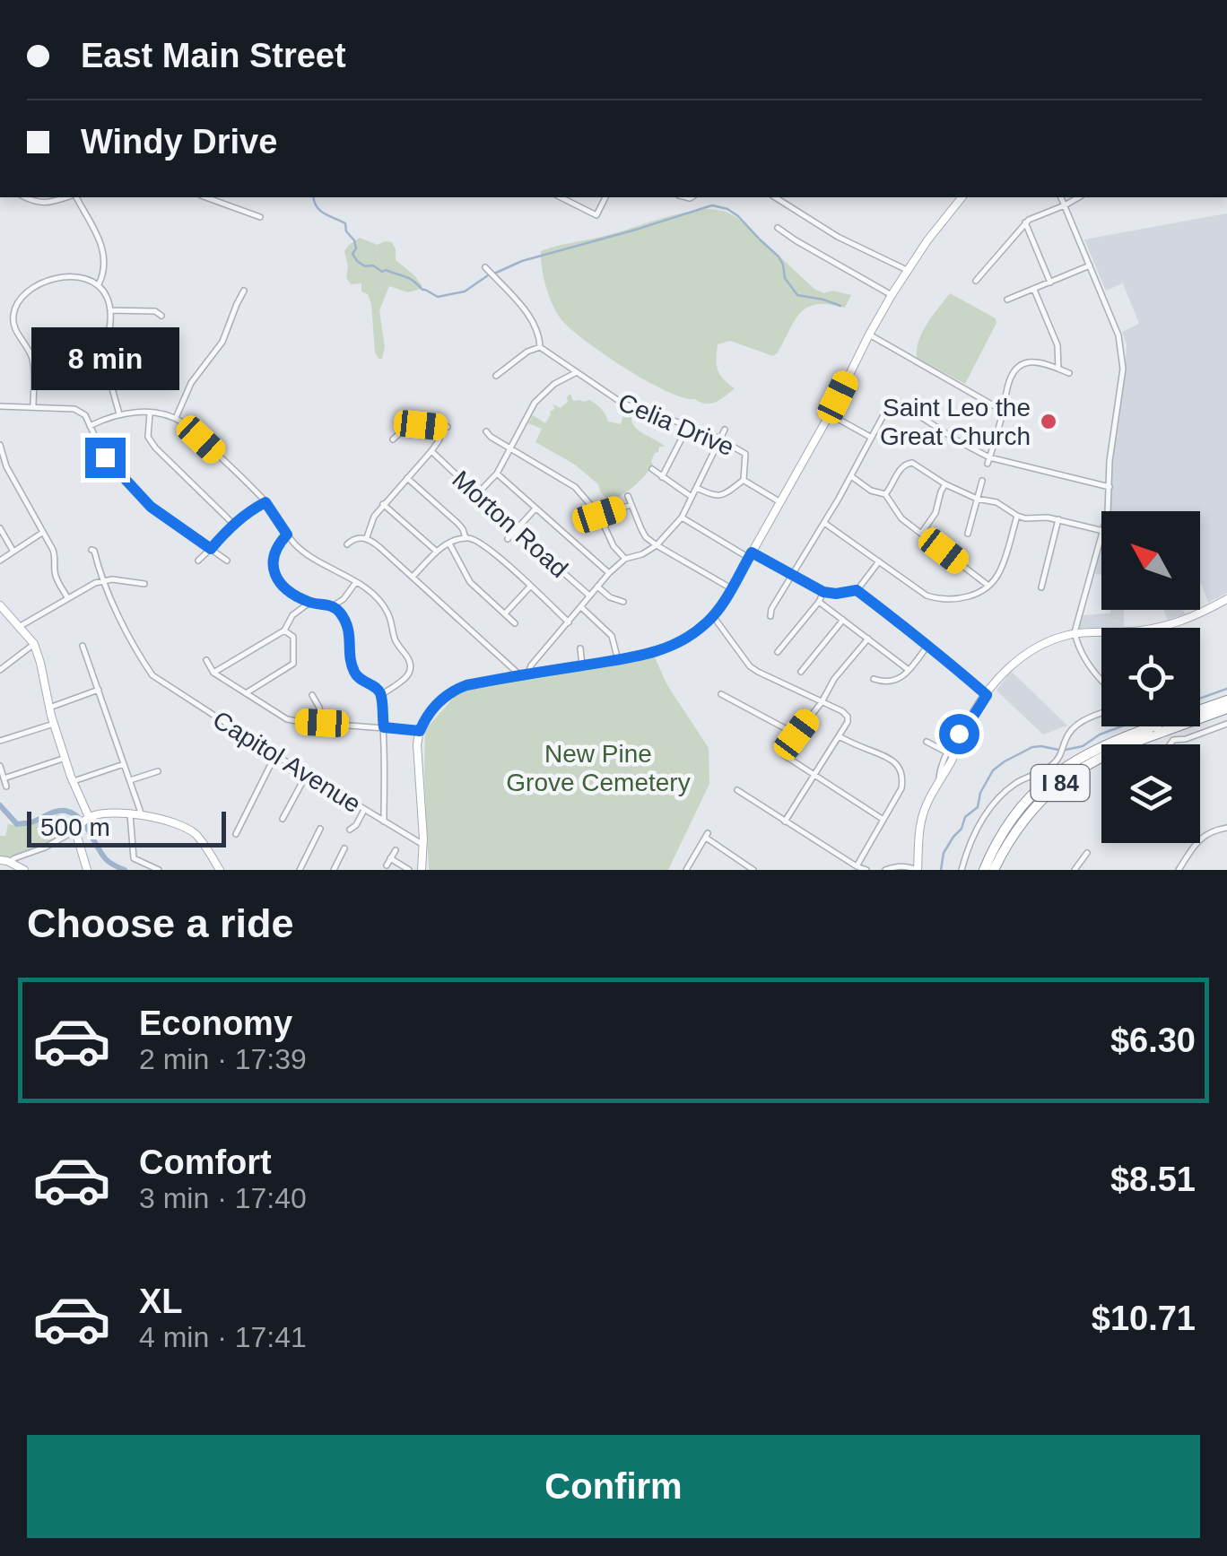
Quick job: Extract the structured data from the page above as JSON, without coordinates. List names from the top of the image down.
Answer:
{
  "streets": {
    "highway": ["I 84"],
    "street": ["Celia Drive", "Morton Road", "Capitol Avenue"]
  },
  "parks": ["New Pine Grove Cemetery"],
  "places": ["Saint Leo the Great Church"],
  "scale_bar": "500 m",
  "north": "top left",
  "page": {
    "banner": ["East Main Street", "Windy Drive"],
    "bubble": "8 min",
    "scale": "500 m",
    "heading": "Choose a ride",
    "list": [
      {
        "name": "Economy",
        "note": "2 min · 17:39",
        "value": "$6.30"
      },
      {
        "name": "Comfort",
        "note": "3 min · 17:40",
        "value": "$8.51"
      },
      {
        "name": "XL",
        "note": "4 min · 17:41",
        "value": "$10.71"
      }
    ],
    "buttons": "Confirm"
  }
}
